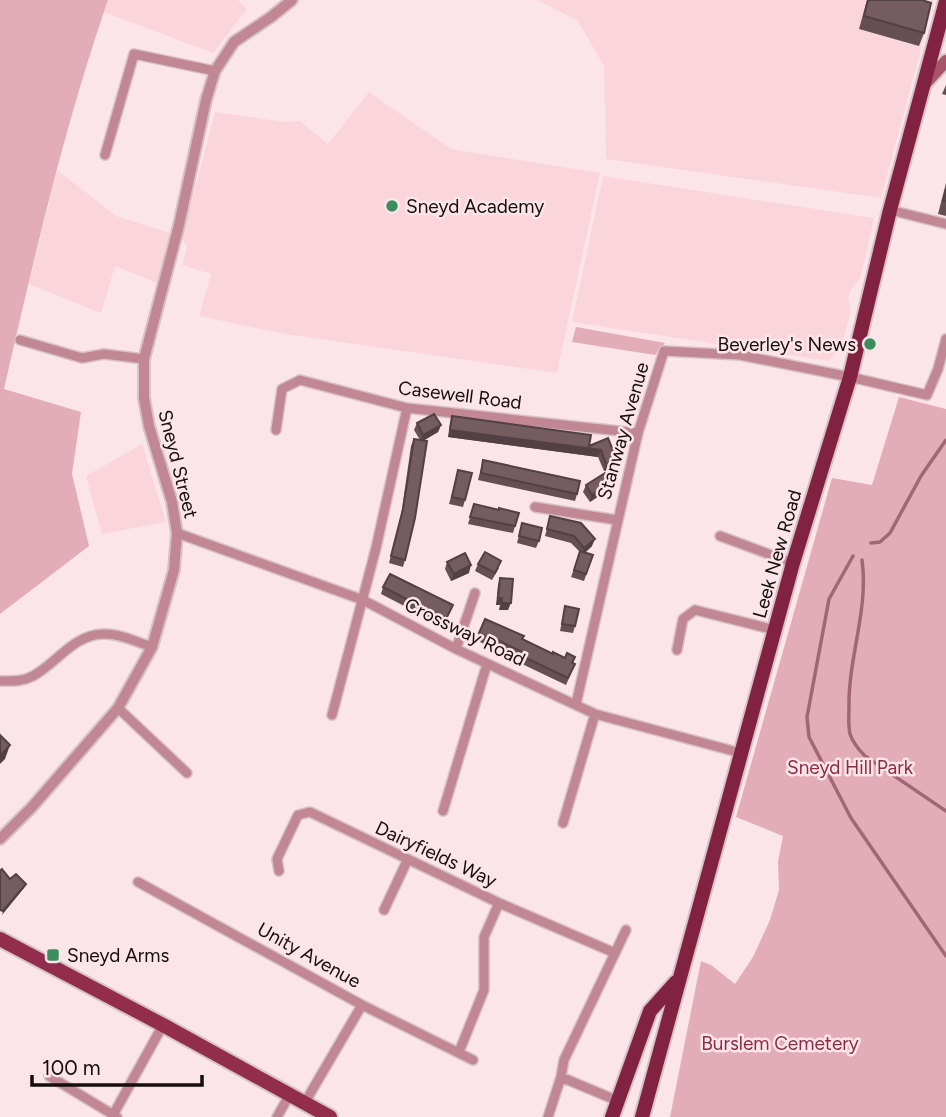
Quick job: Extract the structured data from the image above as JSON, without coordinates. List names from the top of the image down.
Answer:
{
  "streets": {
    "highway": ["Leek New Road"],
    "street": [
      "Casewell Road",
      "Stanway Avenue",
      "Sneyd Street",
      "Crossway Road",
      "Dairyfields Way",
      "Unity Avenue"
    ]
  },
  "crossings": [
    ["Casewell Road", "Stanway Avenue"],
    ["Stanway Avenue", "Leek New Road"],
    ["Stanway Avenue", "Crossway Road"],
    ["Sneyd Street", "Crossway Road"],
    ["Leek New Road", "Crossway Road"]
  ],
  "parks": ["Sneyd Hill Park", "Burslem Cemetery"],
  "places": {
    "other": ["Sneyd Academy", "Beverley's News"],
    "transit": ["Sneyd Arms"]
  },
  "scale_bar": "100 m"
}
